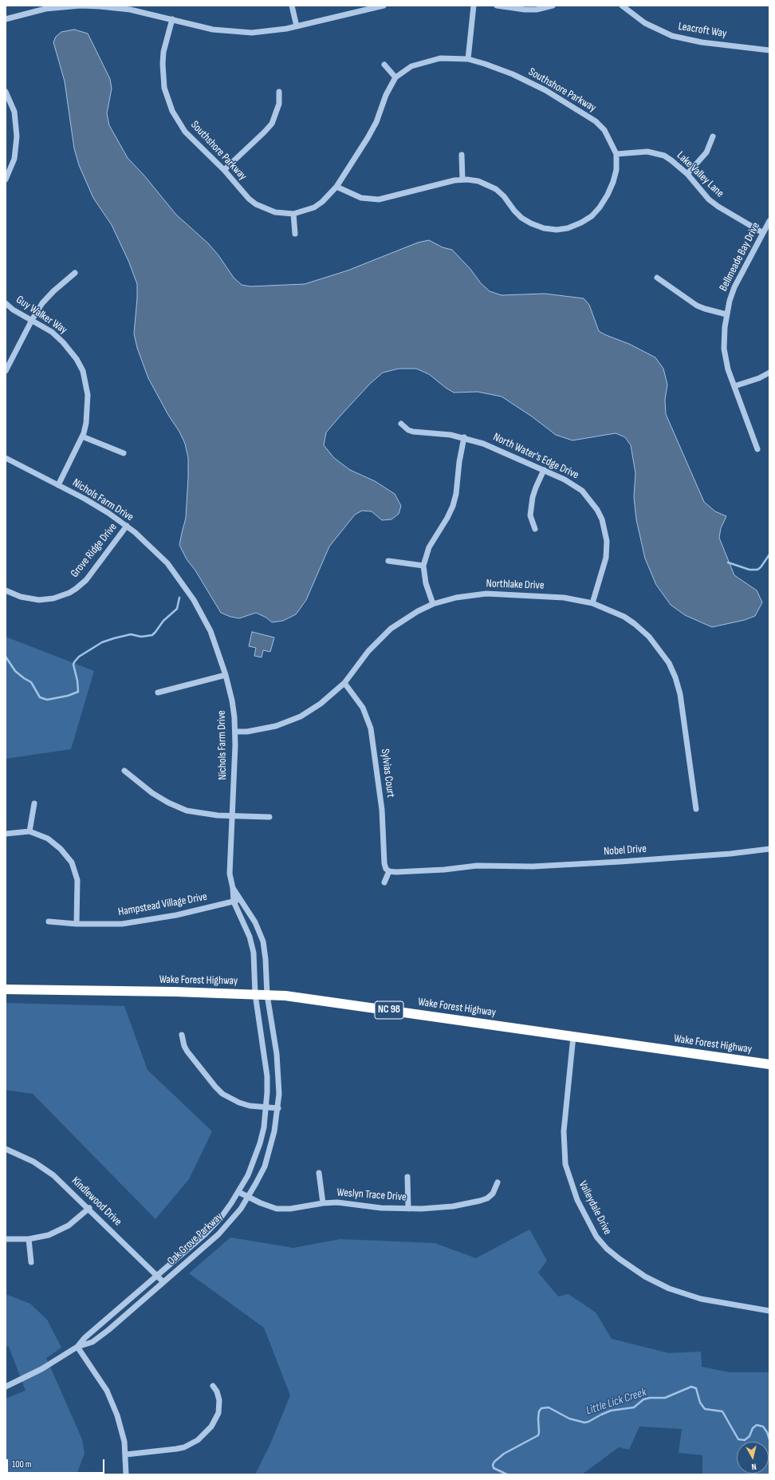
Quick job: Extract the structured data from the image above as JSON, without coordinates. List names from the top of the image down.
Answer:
{
  "streets": {
    "highway": ["Wake Forest Highway", "NC 98"],
    "street": [
      "Leacroft Way",
      "Southshore Parkway",
      "Lake Valley Lane",
      "Bellmeade Bay Drive",
      "Guy Walker Way",
      "North Water's Edge Drive",
      "Nichols Farm Drive",
      "Grove Ridge Drive",
      "Northlake Drive",
      "Sylvias Court",
      "Nobel Drive",
      "Hampstead Village Drive",
      "Weslyn Trace Drive",
      "Kindlewood Drive",
      "Valleydale Drive",
      "Oak Grove Parkway"
    ]
  },
  "crossings": [
    ["Southshore Parkway", "Lake Valley Lane"],
    ["Lake Valley Lane", "Bellmeade Bay Drive"],
    ["Guy Walker Way", "Nichols Farm Drive"],
    ["North Water's Edge Drive", "Northlake Drive"],
    ["Nichols Farm Drive", "Grove Ridge Drive"],
    ["Nichols Farm Drive", "Northlake Drive"],
    ["Nichols Farm Drive", "Hampstead Village Drive"],
    ["Nichols Farm Drive", "Wake Forest Highway"],
    ["Nichols Farm Drive", "Oak Grove Parkway"],
    ["Northlake Drive", "Sylvias Court"],
    ["Sylvias Court", "Nobel Drive"],
    ["Wake Forest Highway", "Valleydale Drive"],
    ["Wake Forest Highway", "Oak Grove Parkway"],
    ["Weslyn Trace Drive", "Oak Grove Parkway"],
    ["Kindlewood Drive", "Oak Grove Parkway"]
  ],
  "water": ["Little Lick Creek"],
  "scale_bar": "100 m",
  "north": "bottom"
}
